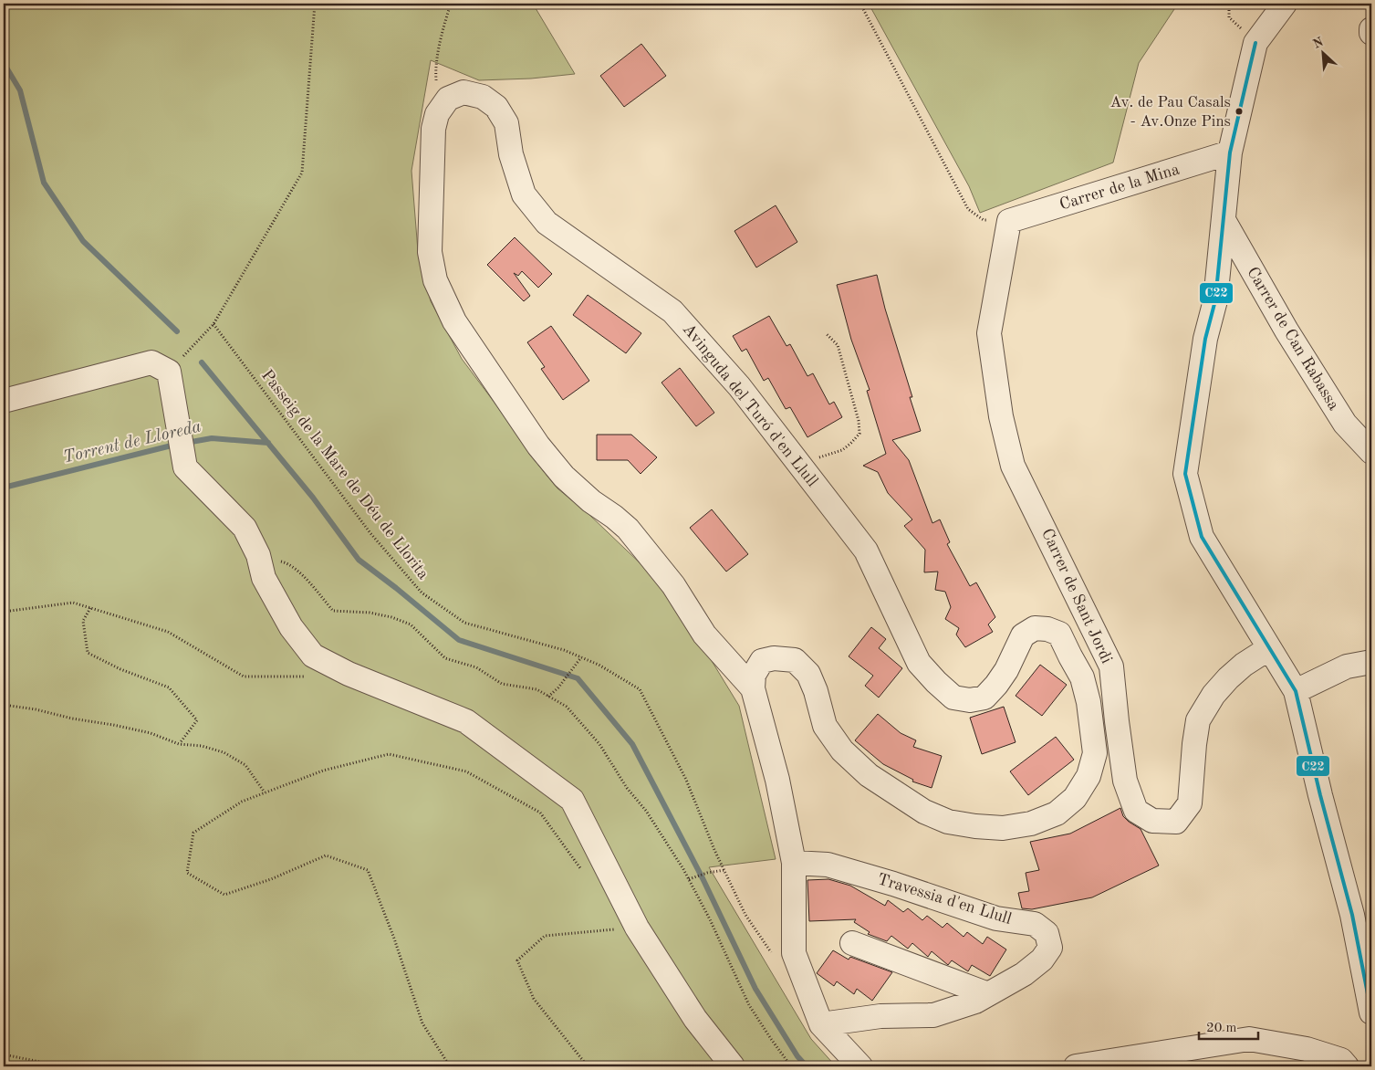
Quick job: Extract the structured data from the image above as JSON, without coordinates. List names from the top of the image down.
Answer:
{
  "streets": {
    "street": [
      "Carrer de la Mina",
      "Carrer de Can Rabassa",
      "Avinguda del Turó d'en Llull",
      "Carrer de Sant Jordi",
      "Travessia d'en Llull"
    ],
    "path": ["Passeig de la Mare de Déu de Llorita"]
  },
  "crossings": [
    ["Carrer de la Mina", "Carrer de Sant Jordi"],
    ["Avinguda del Turó d'en Llull", "Travessia d'en Llull"]
  ],
  "water": ["Torrent de Lloreda"],
  "places": ["Av. de Pau Casals - Av.Onze Pins"],
  "lines": ["transit line C22"],
  "scale_bar": "20 m",
  "north": "top left"
}
